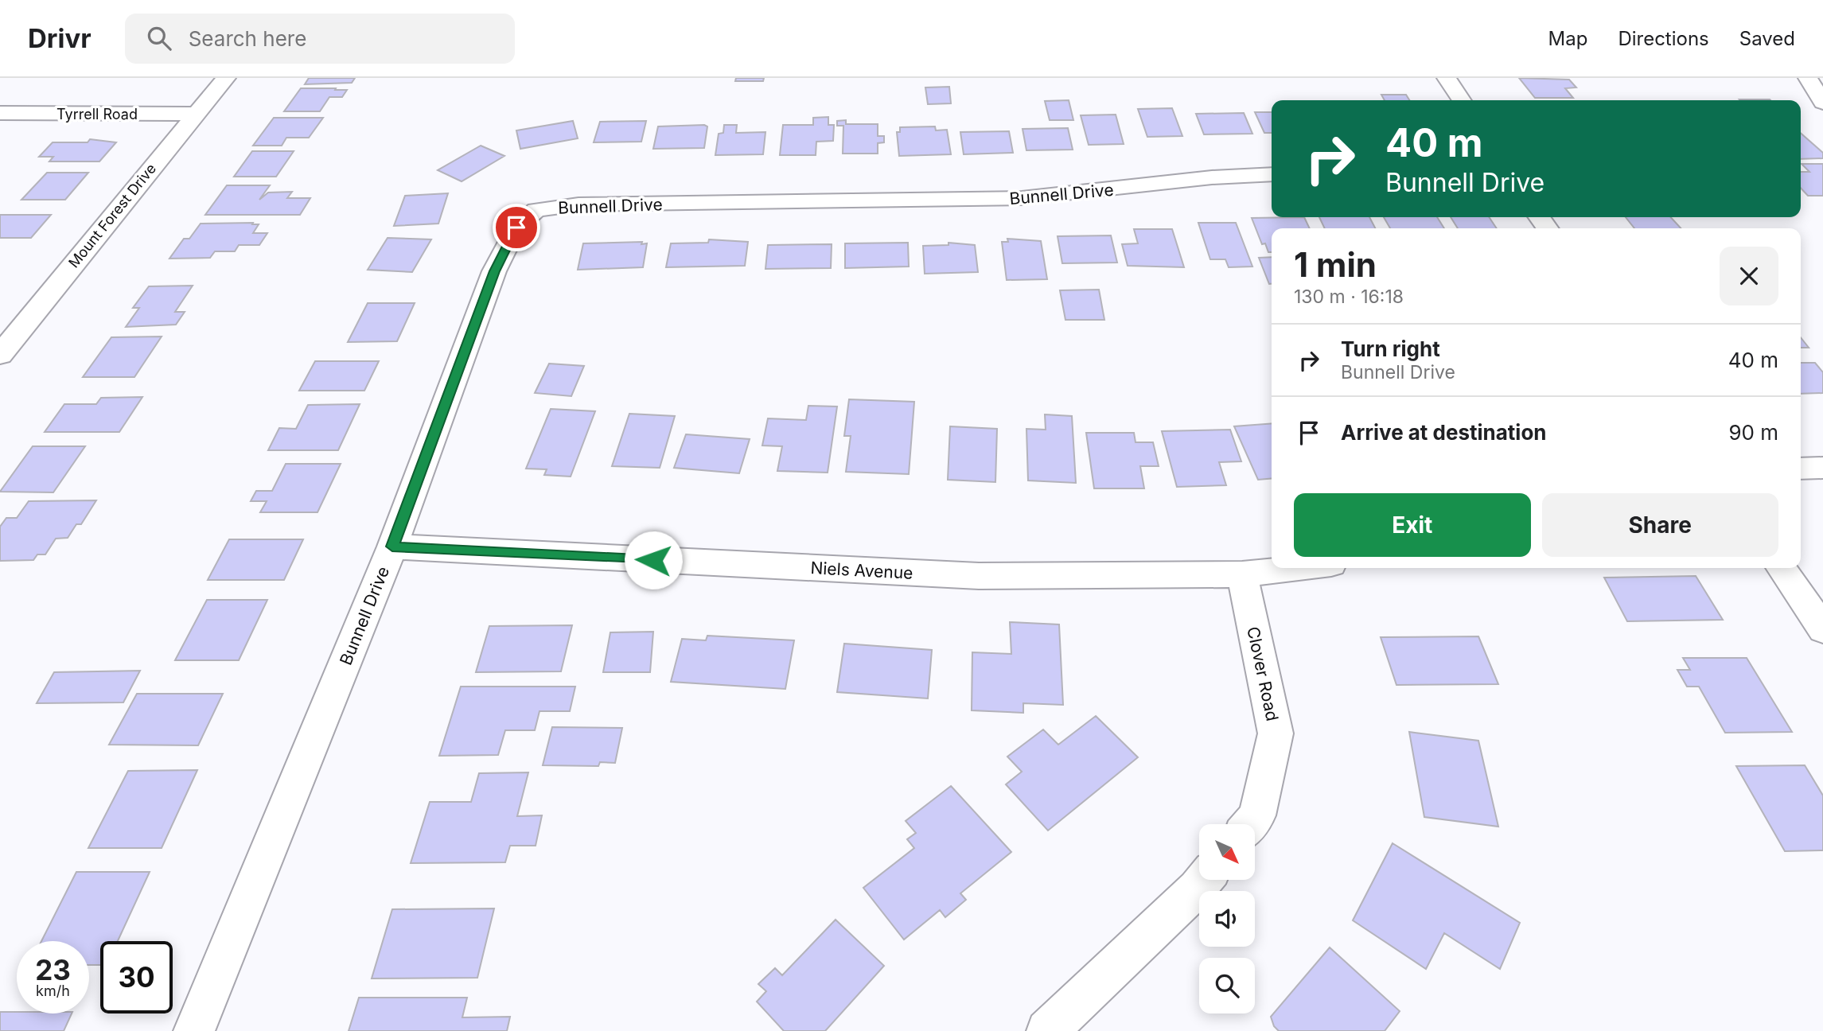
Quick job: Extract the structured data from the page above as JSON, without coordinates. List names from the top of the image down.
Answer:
{
  "streets": {
    "street": [
      "Tyrrell Road",
      "Bunnell Drive",
      "Mount Forest Drive",
      "Niels Avenue",
      "Clover Road"
    ]
  },
  "crossings": [
    ["Tyrrell Road", "Mount Forest Drive"],
    ["Bunnell Drive", "Niels Avenue"],
    ["Niels Avenue", "Clover Road"]
  ],
  "north": "bottom right",
  "page": {
    "header": "Drivr",
    "search": "Search here",
    "nav": ["Map", "Directions", "Saved"],
    "turn": ["40 m", "Bunnell Drive"],
    "heading": ["1 min", "130 m · 16:18"],
    "list": [
      {
        "name": "Turn right",
        "note": "Bunnell Drive",
        "value": "40 m"
      },
      {
        "name": "Arrive at destination",
        "value": "90 m"
      }
    ],
    "buttons": ["Exit", "Share"],
    "speed": "23 km/h",
    "limit": "30"
  }
}
